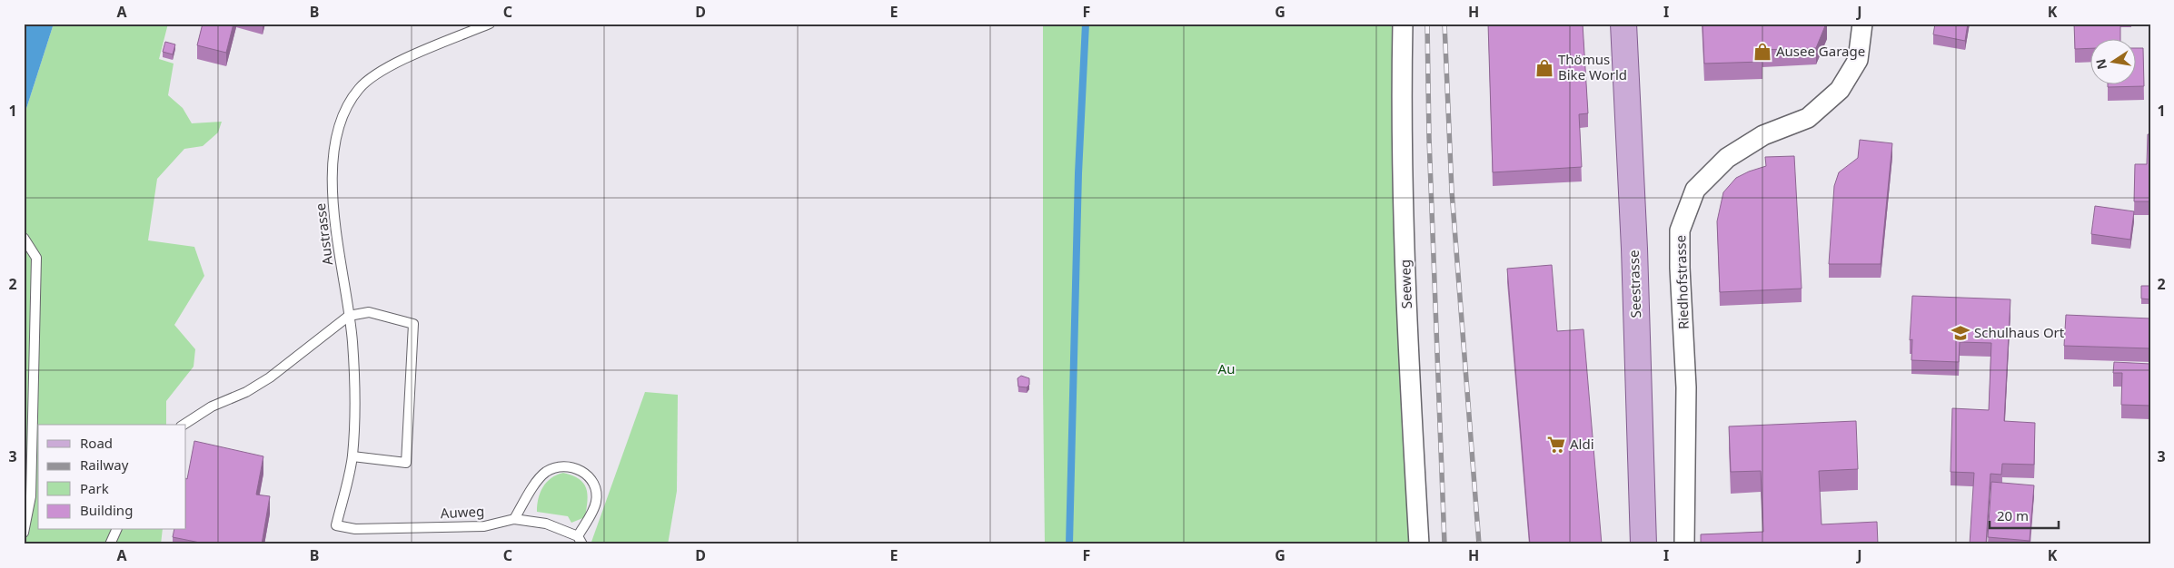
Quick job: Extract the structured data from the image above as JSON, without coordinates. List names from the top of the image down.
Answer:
{
  "streets": {
    "main road": ["Seestrasse"],
    "street": ["Riedhofstrasse", "Seeweg"],
    "lane": ["Austrasse", "Auweg"]
  },
  "crossings": [
    ["Austrasse", "Auweg"]
  ],
  "parks": ["Au"],
  "places": {
    "shop": ["Ausee Garage", "Thömus Bike World"],
    "school or university": ["Schulhaus Ort"],
    "supermarket": ["Aldi"]
  },
  "legend": [
    "Road",
    "Railway",
    "Park",
    "Building"
  ],
  "scale_bar": "20 m",
  "north": "left",
  "grid": {
    "columns": [
      "A",
      "B",
      "C",
      "D",
      "E",
      "F",
      "G",
      "H",
      "I",
      "J",
      "K"
    ],
    "rows": ["1", "2", "3"]
  }
}
